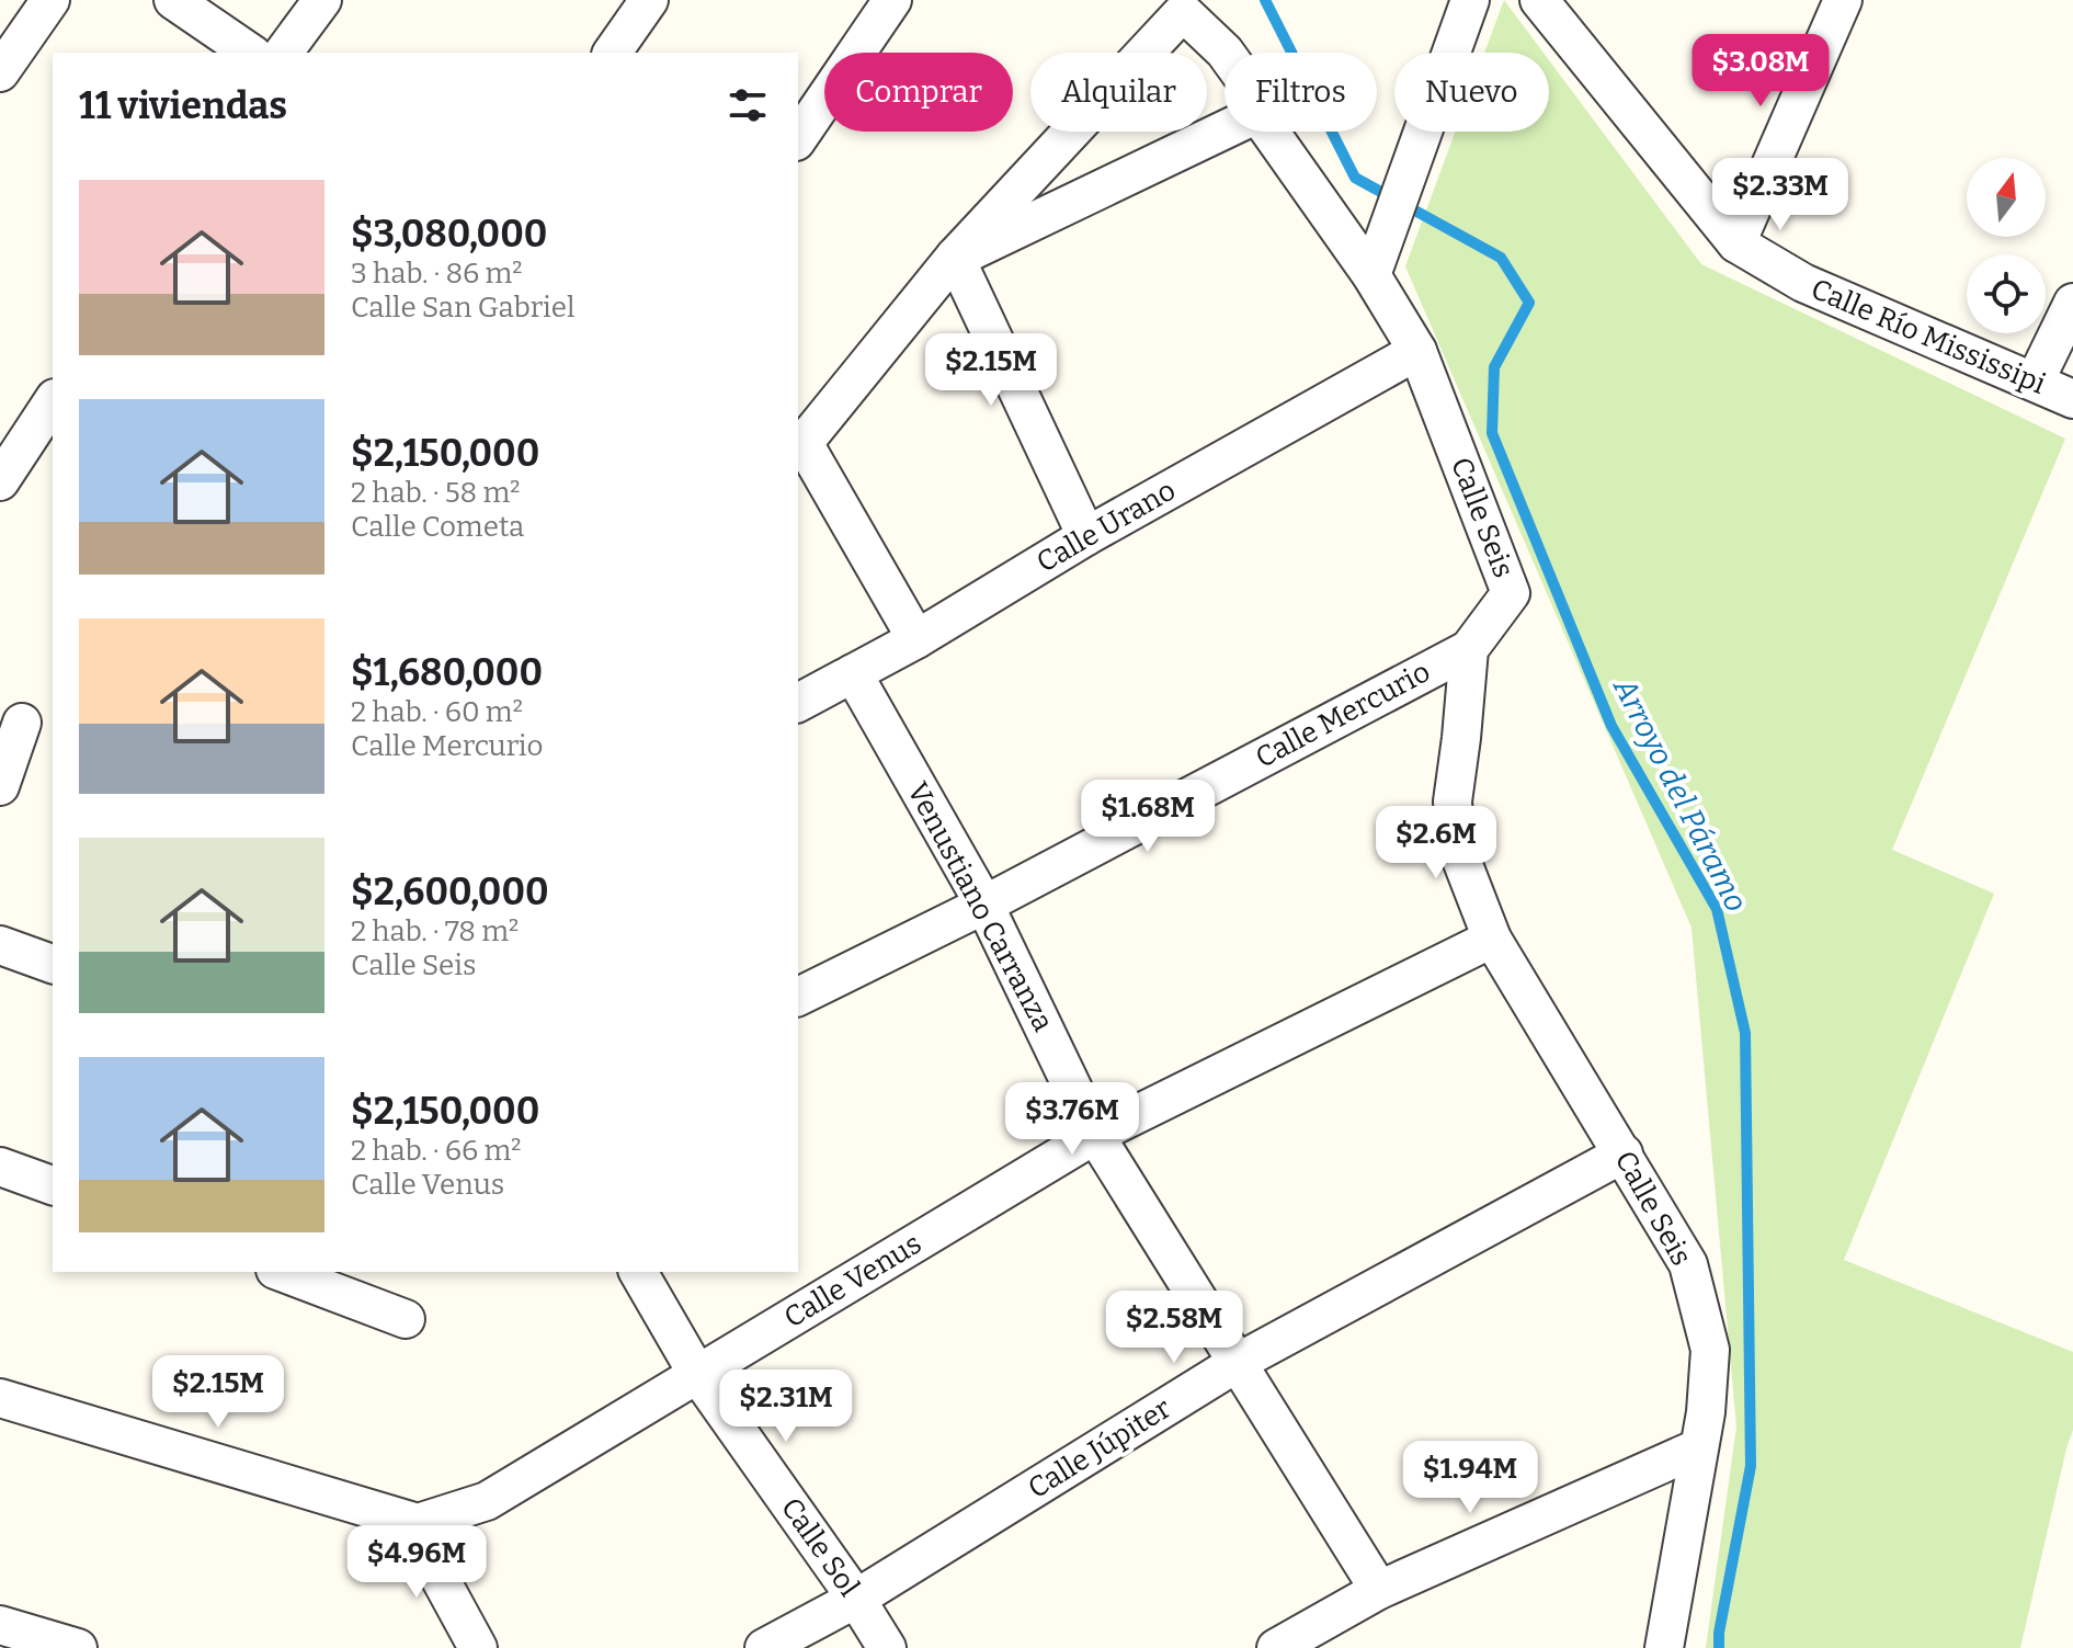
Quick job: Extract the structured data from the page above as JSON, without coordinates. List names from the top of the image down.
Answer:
{
  "streets": {
    "street": [
      "Calle Río Mississipi",
      "Calle Seis",
      "Calle Urano",
      "Calle Mercurio",
      "Venustiano Carranza",
      "Calle Venus",
      "Calle Júpiter",
      "Calle Sol"
    ]
  },
  "crossings": [
    ["Calle Seis", "Calle Urano"],
    ["Calle Seis", "Calle Mercurio"],
    ["Calle Seis", "Calle Venus"],
    ["Calle Seis", "Calle Júpiter"],
    ["Calle Urano", "Venustiano Carranza"],
    ["Calle Mercurio", "Venustiano Carranza"],
    ["Venustiano Carranza", "Calle Venus"],
    ["Venustiano Carranza", "Calle Júpiter"],
    ["Calle Venus", "Calle Sol"],
    ["Calle Júpiter", "Calle Sol"]
  ],
  "water": ["Arroyo del Páramo"],
  "north": "top",
  "page": {
    "price": [
      "$3.08M",
      "$2.33M",
      "$2.15M",
      "$1.68M",
      "$2.6M",
      "$3.76M",
      "$2.58M",
      "$2.15M",
      "$2.31M",
      "$1.94M",
      "$4.96M"
    ],
    "chip": [
      "Comprar",
      "Alquilar",
      "Filtros",
      "Nuevo"
    ],
    "heading": "11 viviendas",
    "list": [
      {
        "name": "$3,080,000",
        "note": "3 hab. · 86 m² · Calle San Gabriel"
      },
      {
        "name": "$2,150,000",
        "note": "2 hab. · 58 m² · Calle Cometa"
      },
      {
        "name": "$1,680,000",
        "note": "2 hab. · 60 m² · Calle Mercurio"
      },
      {
        "name": "$2,600,000",
        "note": "2 hab. · 78 m² · Calle Seis"
      },
      {
        "name": "$2,150,000",
        "note": "2 hab. · 66 m² · Calle Venus"
      }
    ]
  }
}
